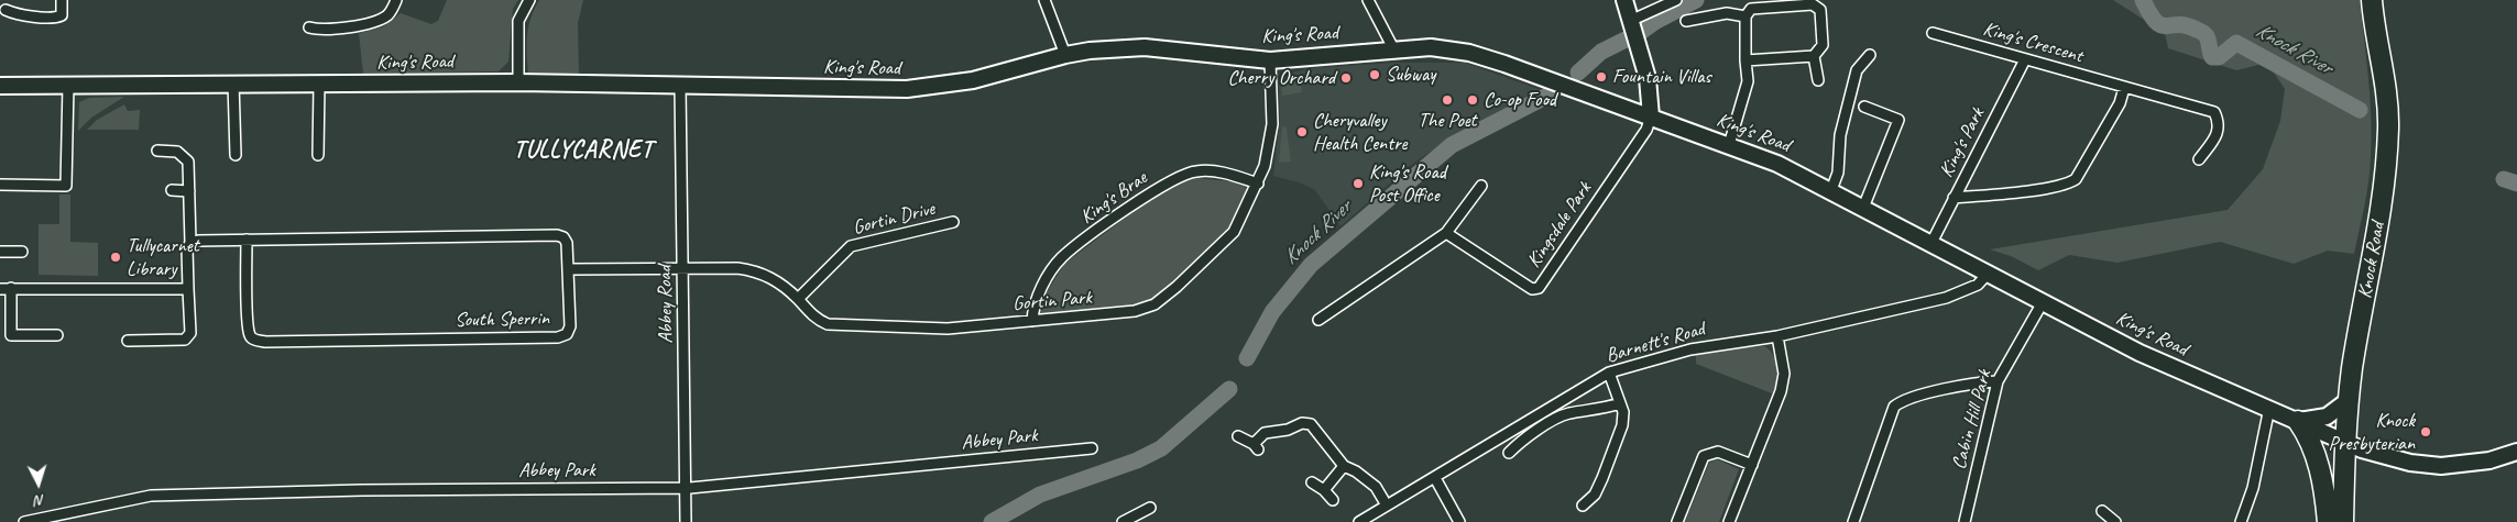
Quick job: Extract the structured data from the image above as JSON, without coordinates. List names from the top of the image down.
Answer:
{
  "streets": {
    "highway": ["Knock Road"],
    "street": [
      "King's Road",
      "King's Crescent",
      "King's Park",
      "King's Brae",
      "Gortin Drive",
      "Kingsdale Park",
      "Gortin Park",
      "Abbey Road",
      "South Sperrin",
      "Barnett's Road",
      "Cabin Hill Park",
      "Abbey Park"
    ]
  },
  "crossings": [
    ["King's Road", "King's Park"],
    ["King's Road", "Kingsdale Park"],
    ["King's Road", "Knock Road"],
    ["King's Road", "Gortin Park"],
    ["King's Road", "Abbey Road"],
    ["King's Road", "Barnett's Road"],
    ["King's Road", "Cabin Hill Park"],
    ["King's Crescent", "King's Park"],
    ["King's Brae", "Gortin Park"],
    ["Gortin Drive", "Gortin Park"],
    ["Gortin Park", "Abbey Road"],
    ["Gortin Park", "South Sperrin"],
    ["Abbey Road", "Abbey Park"]
  ],
  "districts": ["TULLYCARNET"],
  "water": ["Knock River"],
  "places": [
    "Subway",
    "Fountain Villas",
    "Cherry Orchard",
    "The Poet",
    "Co-op Food",
    "Cheryvalley Health Centre",
    "King's Road Post Office",
    "Tullycarnet Library",
    "Knock Presbyterian"
  ],
  "north": "bottom"
}
